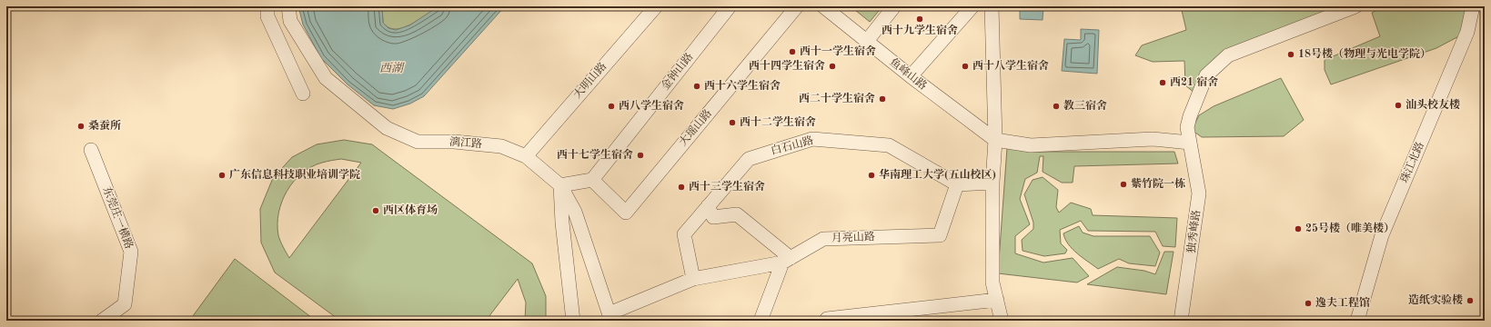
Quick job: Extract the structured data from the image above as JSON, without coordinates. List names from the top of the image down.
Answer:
{
  "streets": {
    "street": [
      "金钟山路",
      "鱼峰山路",
      "大明山路",
      "大瑶山路",
      "漓江路",
      "白石山路",
      "珠江北路",
      "东莞庄一横路",
      "独秀峰路",
      "月亮山路"
    ]
  },
  "crossings": [
    ["金钟山路", "大瑶山路"],
    ["大明山路", "漓江路"],
    ["白石山路", "月亮山路"]
  ],
  "water": ["西湖"],
  "places": [
    "西十九学生宿舍",
    "西十一学生宿舍",
    "18号楼（物理与光电学院）",
    "西十四学生宿舍",
    "西十八学生宿舍",
    "西21 宿舍",
    "西十六学生宿舍",
    "西二十学生宿舍",
    "汕头校友楼",
    "西八学生宿舍",
    "教三宿舍",
    "西十二学生宿舍",
    "桑蚕所",
    "西十七学生宿舍",
    "广东信息科技职业培训学院",
    "华南理工大学(五山校区)",
    "紫竹院一栋",
    "西十三学生宿舍",
    "西区体育场",
    "25号楼（唯美楼）",
    "造纸实验楼",
    "逸夫工程馆"
  ]
}
